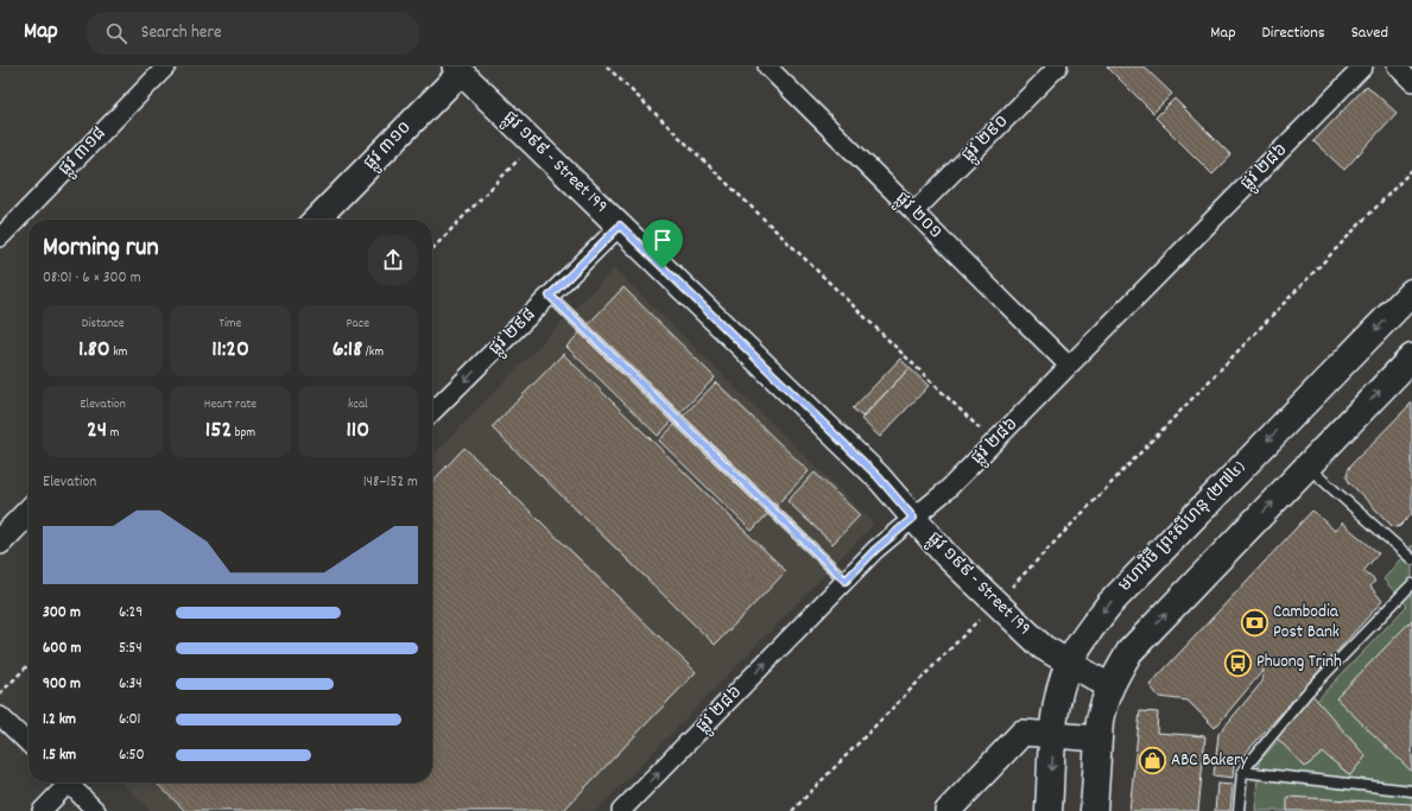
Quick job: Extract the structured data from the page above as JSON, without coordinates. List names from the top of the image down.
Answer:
{
  "streets": {
    "main road": ["មហាវិថី ព្រះសីហនុ (២៧៤)"],
    "street": [
      "ផ្លូវ ២៩០",
      "ផ្លូវ ៣១០",
      "ផ្លូវ ៣១៨",
      "ផ្លូវ ១៩៩ - Street 199",
      "ផ្លូវ ២៨៦",
      "ផ្លូវ ២០១",
      "ផ្លូវ ២៩៨"
    ]
  },
  "crossings": [
    ["ផ្លូវ ២៩០", "ផ្លូវ ២០១"],
    ["ផ្លូវ ៣១០", "ផ្លូវ ១៩៩ - Street 199"],
    ["ផ្លូវ ១៩៩ - Street 199", "ផ្លូវ ២៨៦"],
    ["ផ្លូវ ១៩៩ - Street 199", "ផ្លូវ ២៩៨"],
    ["ផ្លូវ ១៩៩ - Street 199", "មហាវិថី ព្រះសីហនុ (២៧៤)"],
    ["ផ្លូវ ២៨៦", "ផ្លូវ ២០១"]
  ],
  "one_way": ["ផ្លូវ ២៩៨"],
  "places": {
    "bank": ["Cambodia Post Bank"],
    "bus stop": ["Phuong Trinh"],
    "shop": ["ABC Bakery"]
  },
  "page": {
    "header": "Map",
    "search": "Search here",
    "nav": ["Map", "Directions", "Saved"],
    "heading": ["Morning run", "08:01 · 6 × 300 m"],
    "stats": [
      ["Distance", "1.80 km"],
      ["Time", "11:20"],
      ["Pace", "6:18 /km"],
      ["Elevation", "24 m"],
      ["Heart rate", "152 bpm"],
      ["kcal", "110"]
    ],
    "chart": ["Elevation", "148–152 m"],
    "list": [
      {
        "name": "300 m",
        "note": "6:29"
      },
      {
        "name": "600 m",
        "note": "5:54"
      },
      {
        "name": "900 m",
        "note": "6:34"
      },
      {
        "name": "1.2 km",
        "note": "6:01"
      },
      {
        "name": "1.5 km",
        "note": "6:50"
      }
    ]
  }
}
